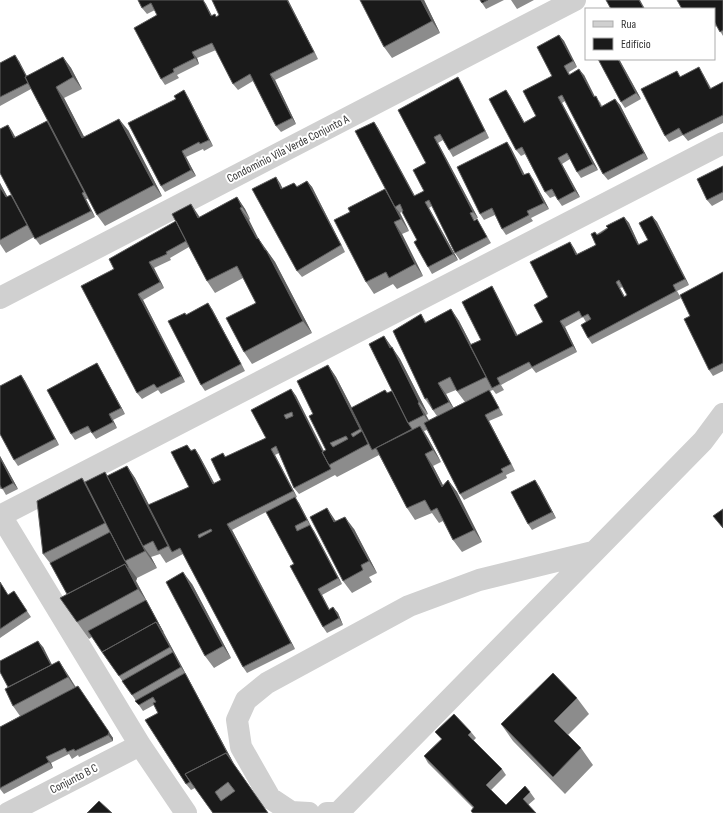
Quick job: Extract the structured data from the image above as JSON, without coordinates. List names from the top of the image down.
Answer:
{
  "streets": {
    "street": ["Condomínio Vila Verde Conjunto A", "Conjunto B C"]
  },
  "legend": ["Rua", "Edifício"]
}
